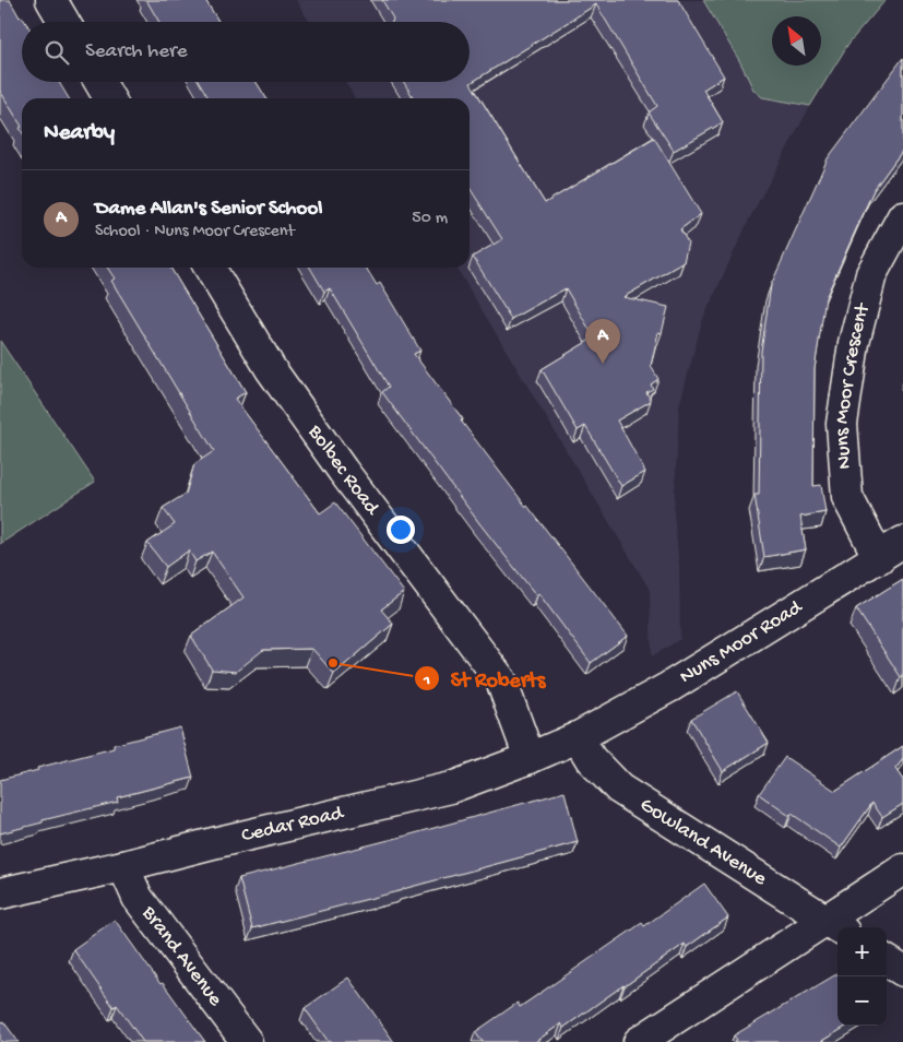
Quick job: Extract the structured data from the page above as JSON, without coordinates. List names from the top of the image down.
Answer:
{
  "streets": {
    "street": [
      "Nuns Moor Crescent",
      "Bolbec Road",
      "Nuns Moor Road",
      "Cedar Road",
      "Gowland Avenue",
      "Brand Avenue"
    ]
  },
  "crossings": [
    ["Nuns Moor Crescent", "Nuns Moor Road"],
    ["Bolbec Road", "Cedar Road"],
    ["Nuns Moor Road", "Cedar Road"],
    ["Nuns Moor Road", "Gowland Avenue"],
    ["Cedar Road", "Gowland Avenue"],
    ["Cedar Road", "Brand Avenue"]
  ],
  "places": ["St Roberts"],
  "north": "top left",
  "page": {
    "search": "Search here",
    "heading": "Nearby",
    "list": [
      {
        "mark": "A",
        "name": "Dame Allan's Senior School",
        "note": "School · Nuns Moor Crescent",
        "value": "50 m"
      }
    ],
    "pins": "A",
    "map_buttons": ["+", "−"]
  }
}
